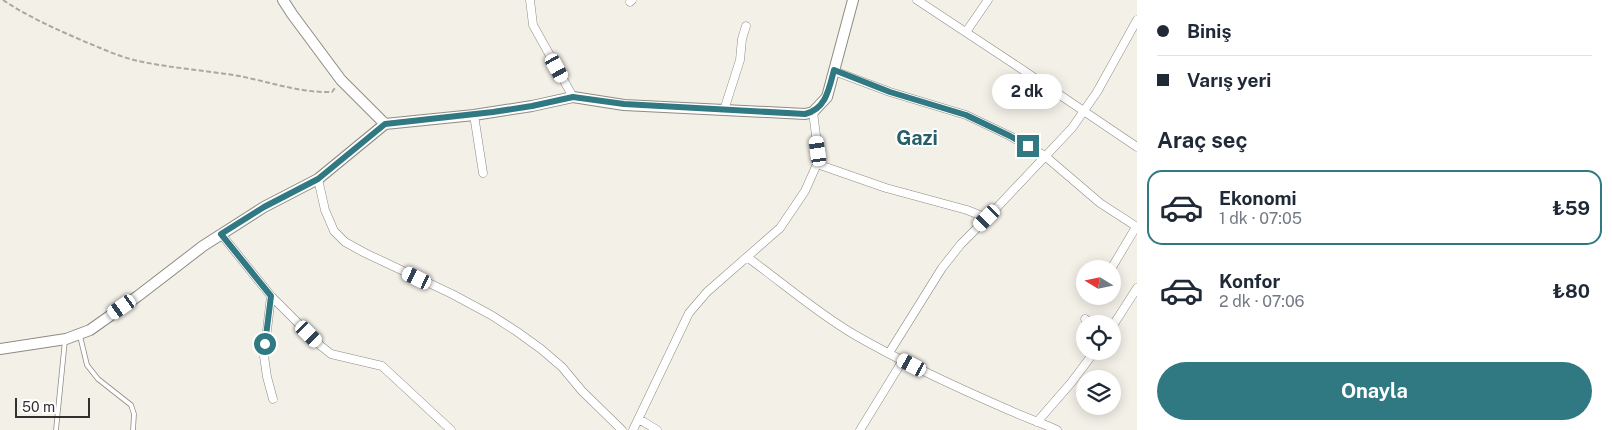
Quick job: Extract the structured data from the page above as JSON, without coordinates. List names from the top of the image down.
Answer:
{
  "districts": ["Gazi"],
  "scale_bar": "50 m",
  "north": "left",
  "page": {
    "banner": ["Biniş", "Varış yeri"],
    "bubble": "2 dk",
    "heading": "Araç seç",
    "list": [
      {
        "name": "Ekonomi",
        "note": "1 dk · 07:05",
        "value": "₺59"
      },
      {
        "name": "Konfor",
        "note": "2 dk · 07:06",
        "value": "₺80"
      }
    ],
    "buttons": "Onayla",
    "scale": "50 m"
  }
}
